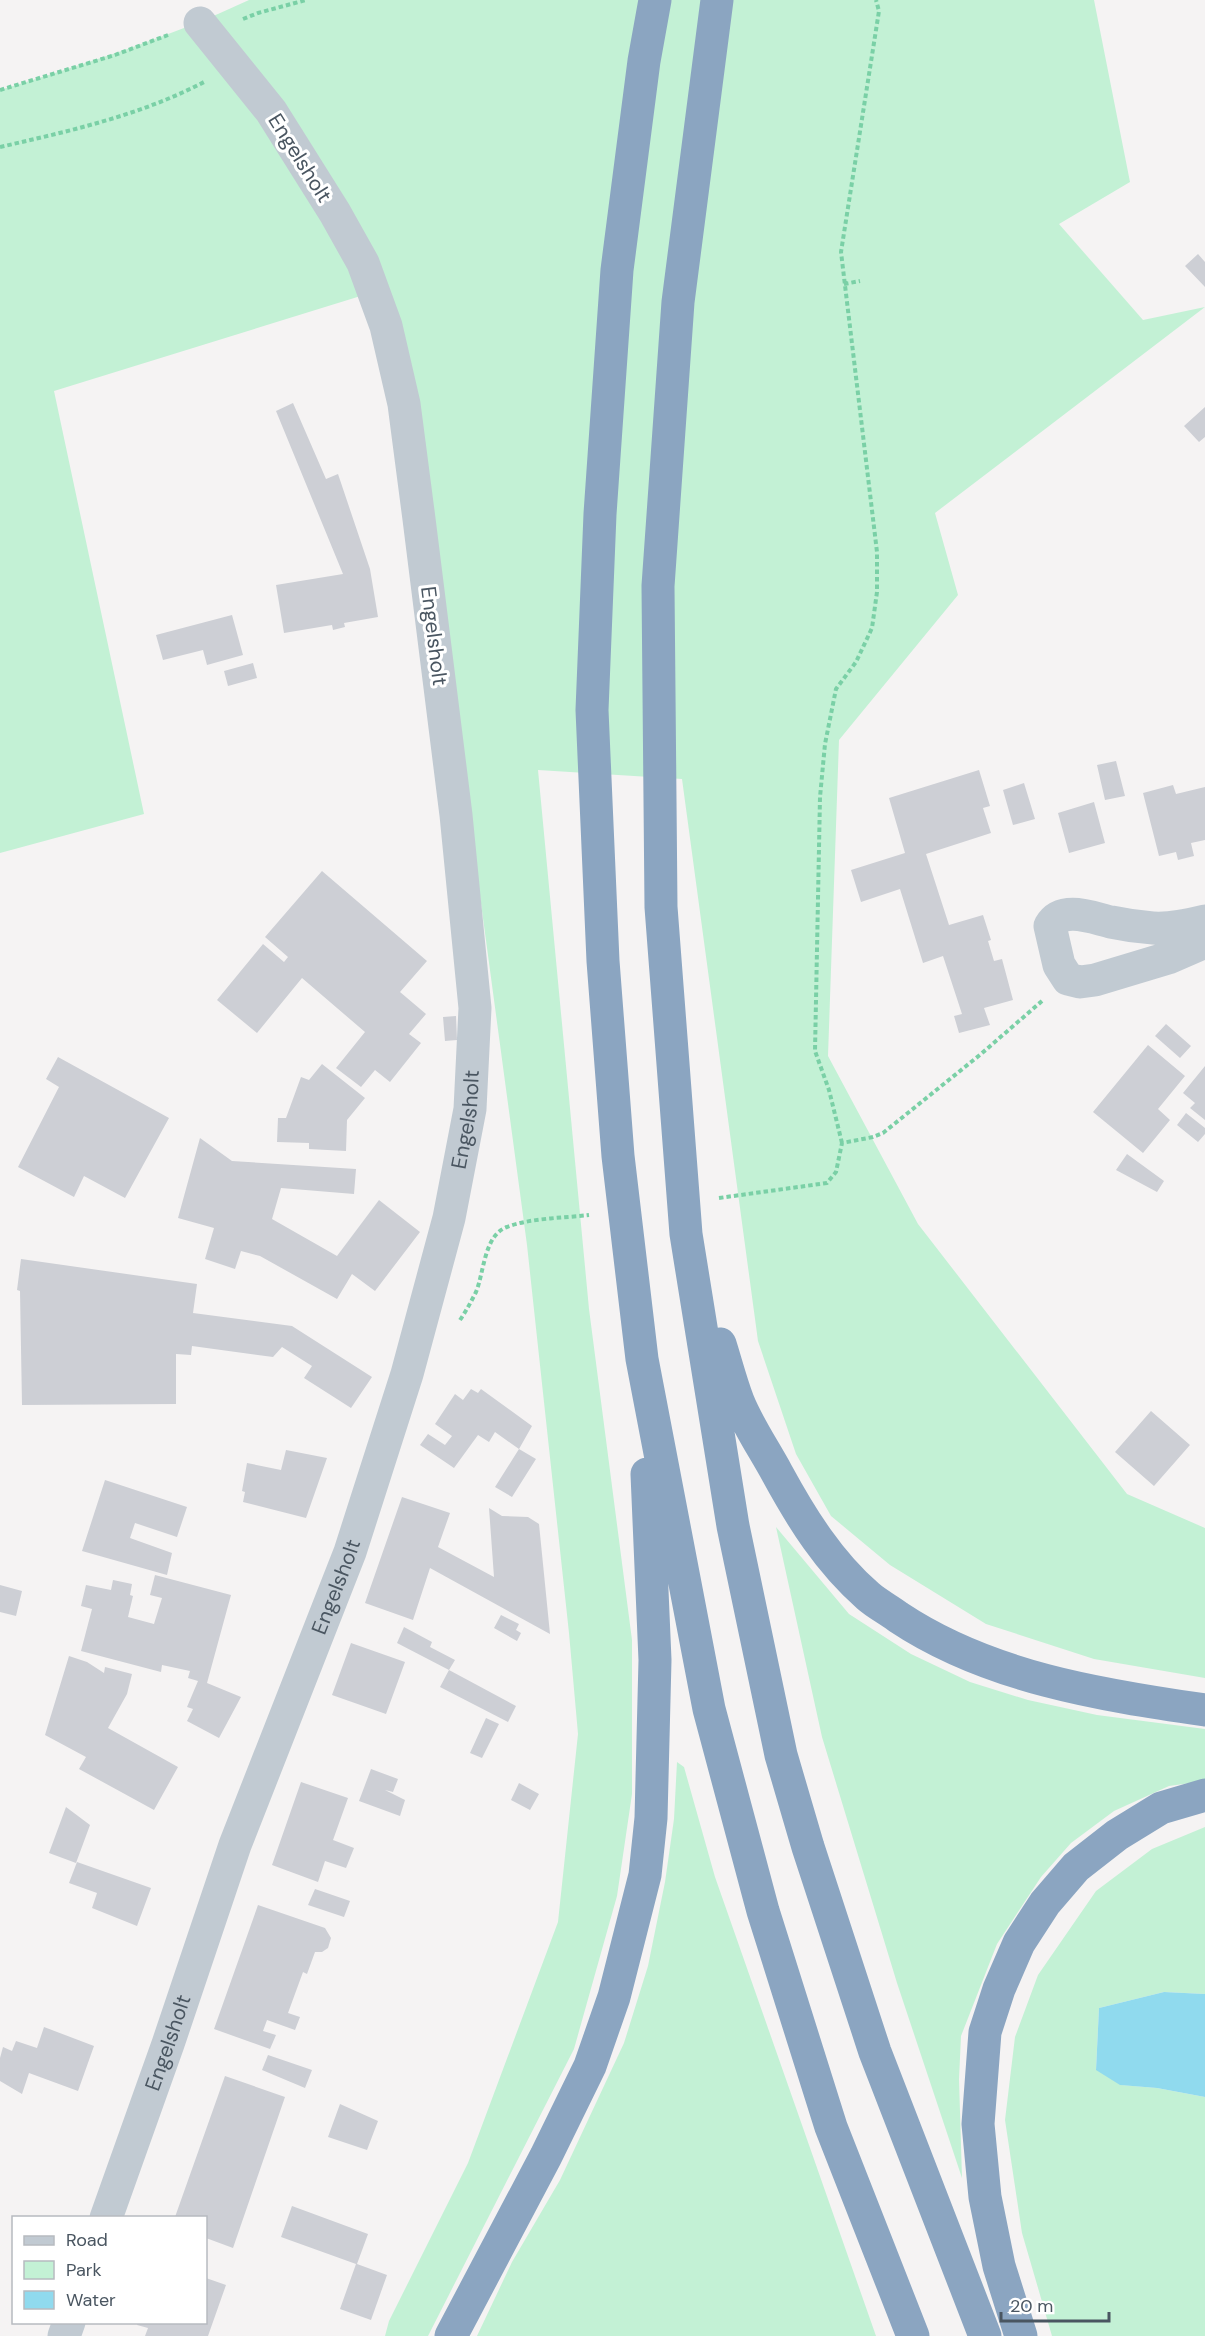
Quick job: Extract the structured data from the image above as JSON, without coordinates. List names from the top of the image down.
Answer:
{
  "streets": {
    "street": ["Engelsholt"]
  },
  "legend": ["Road", "Park", "Water"],
  "scale_bar": "20 m"
}
